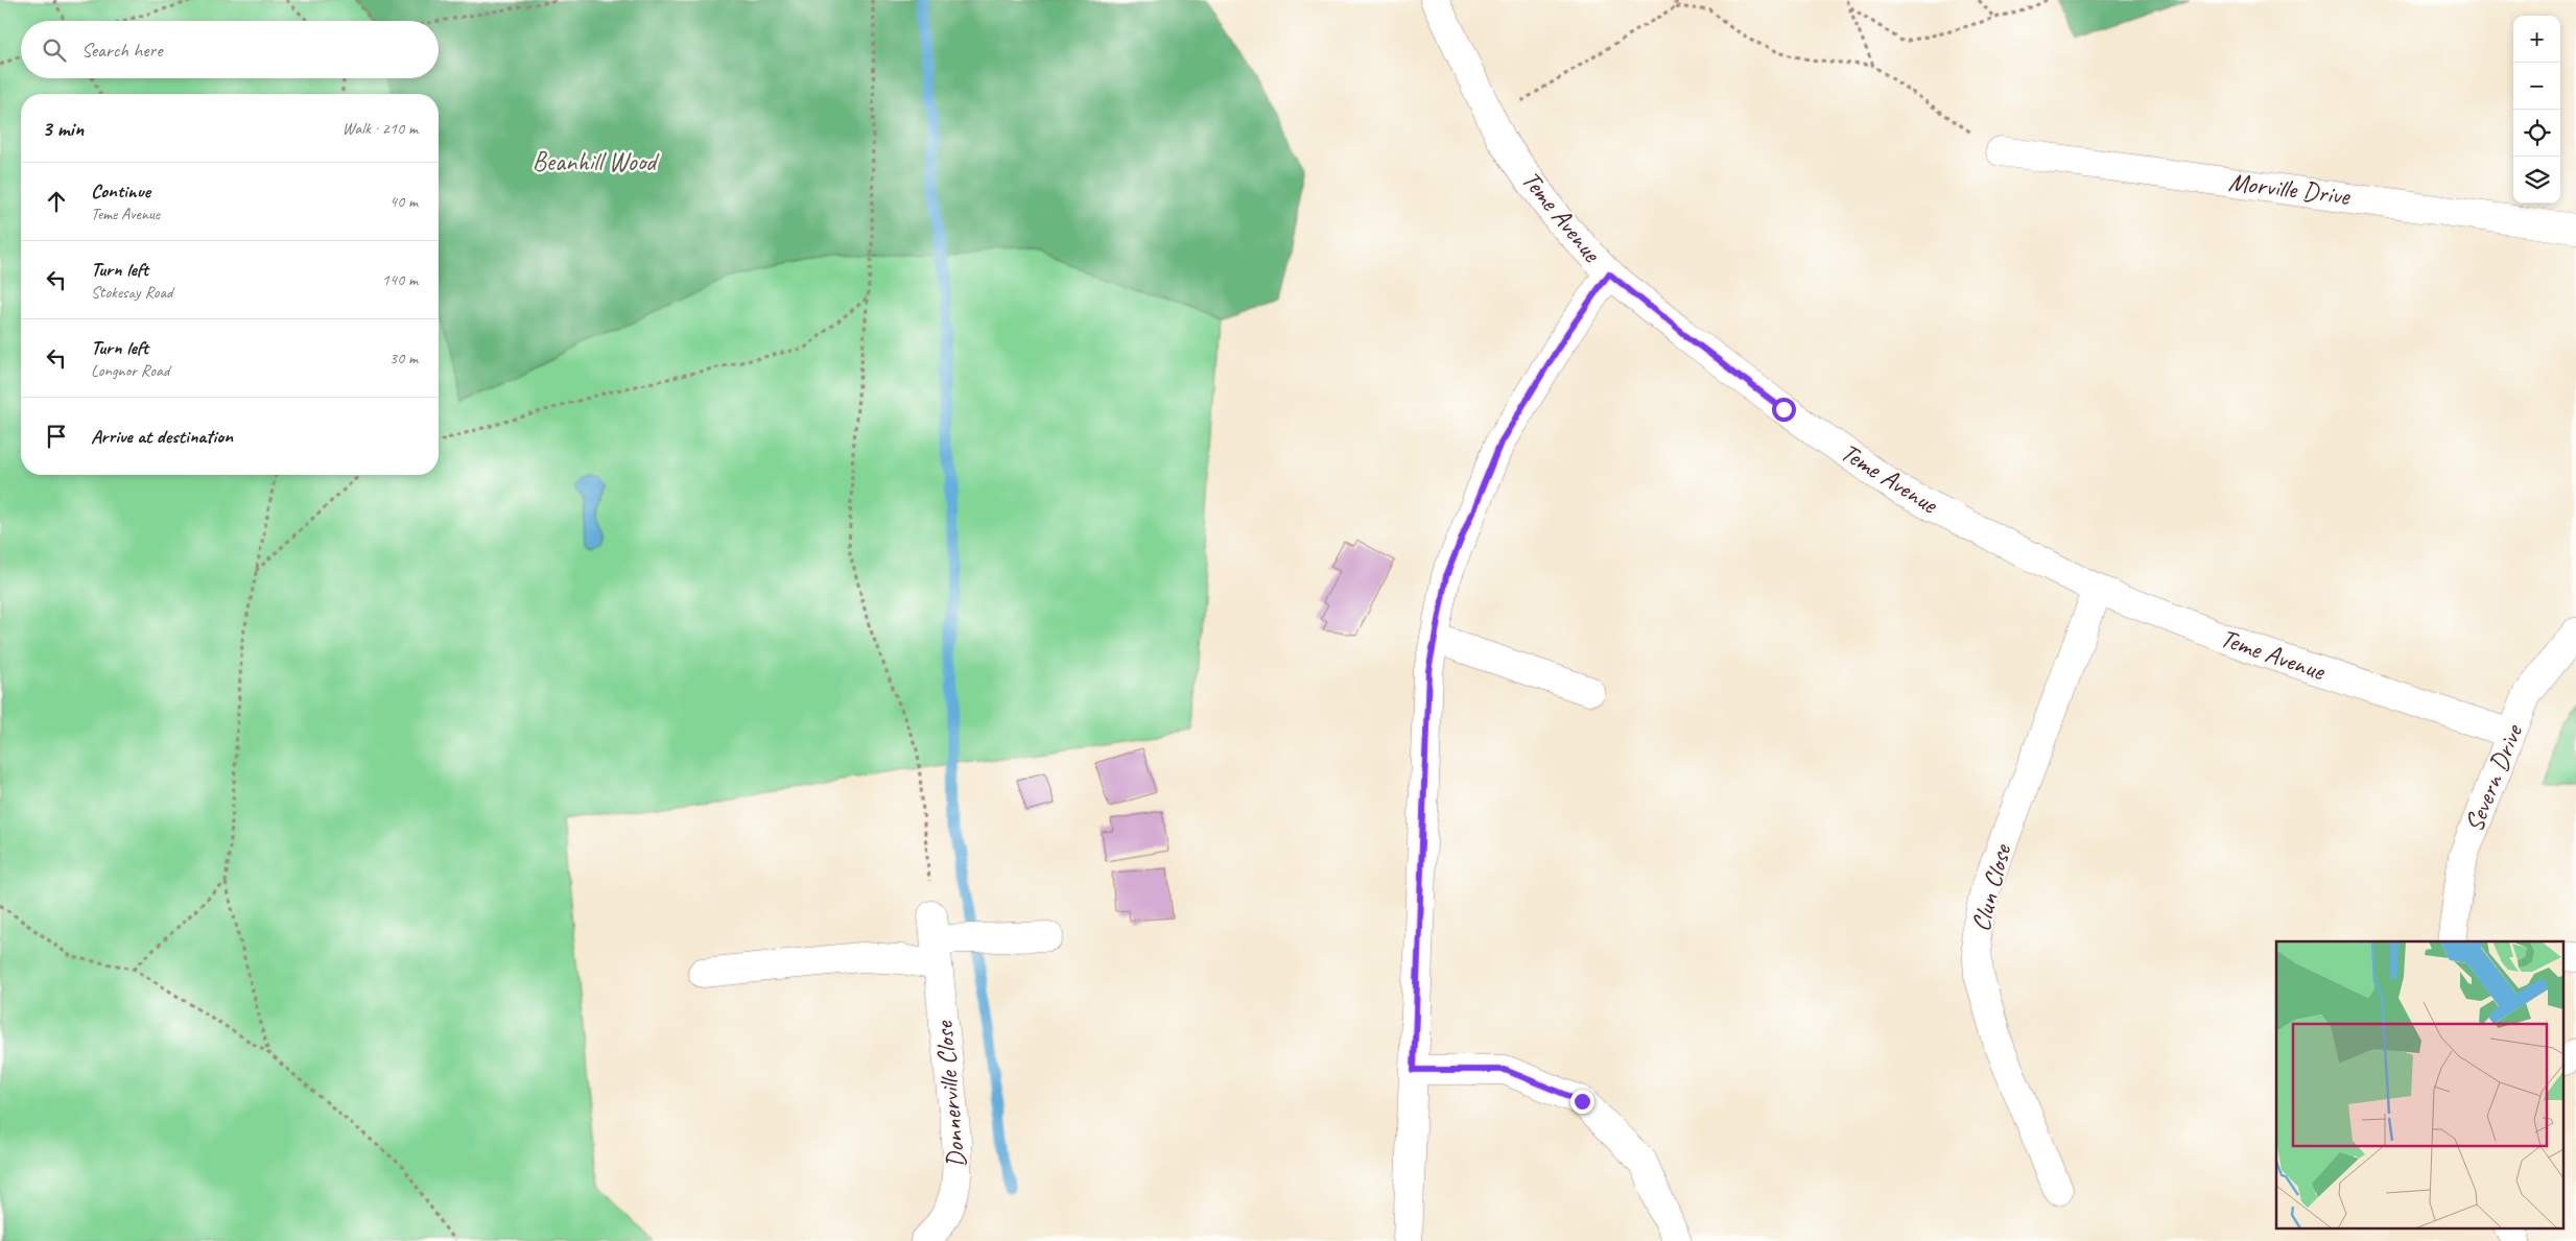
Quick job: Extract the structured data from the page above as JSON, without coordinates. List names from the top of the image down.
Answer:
{
  "streets": {
    "street": [
      "Morville Drive",
      "Teme Avenue",
      "Severn Drive",
      "Clun Close",
      "Donnerville Close"
    ]
  },
  "crossings": [
    ["Teme Avenue", "Severn Drive"],
    ["Teme Avenue", "Clun Close"]
  ],
  "parks": ["Beanhill Wood"],
  "page": {
    "map_buttons": ["+", "−"],
    "search": "Search here",
    "heading": ["3 min", "Walk · 210 m"],
    "list": [
      ["Continue", "Teme Avenue", "40 m"],
      ["Turn left", "Stokesay Road", "140 m"],
      ["Turn left", "Longnor Road", "30 m"],
      "Arrive at destination"
    ]
  }
}
